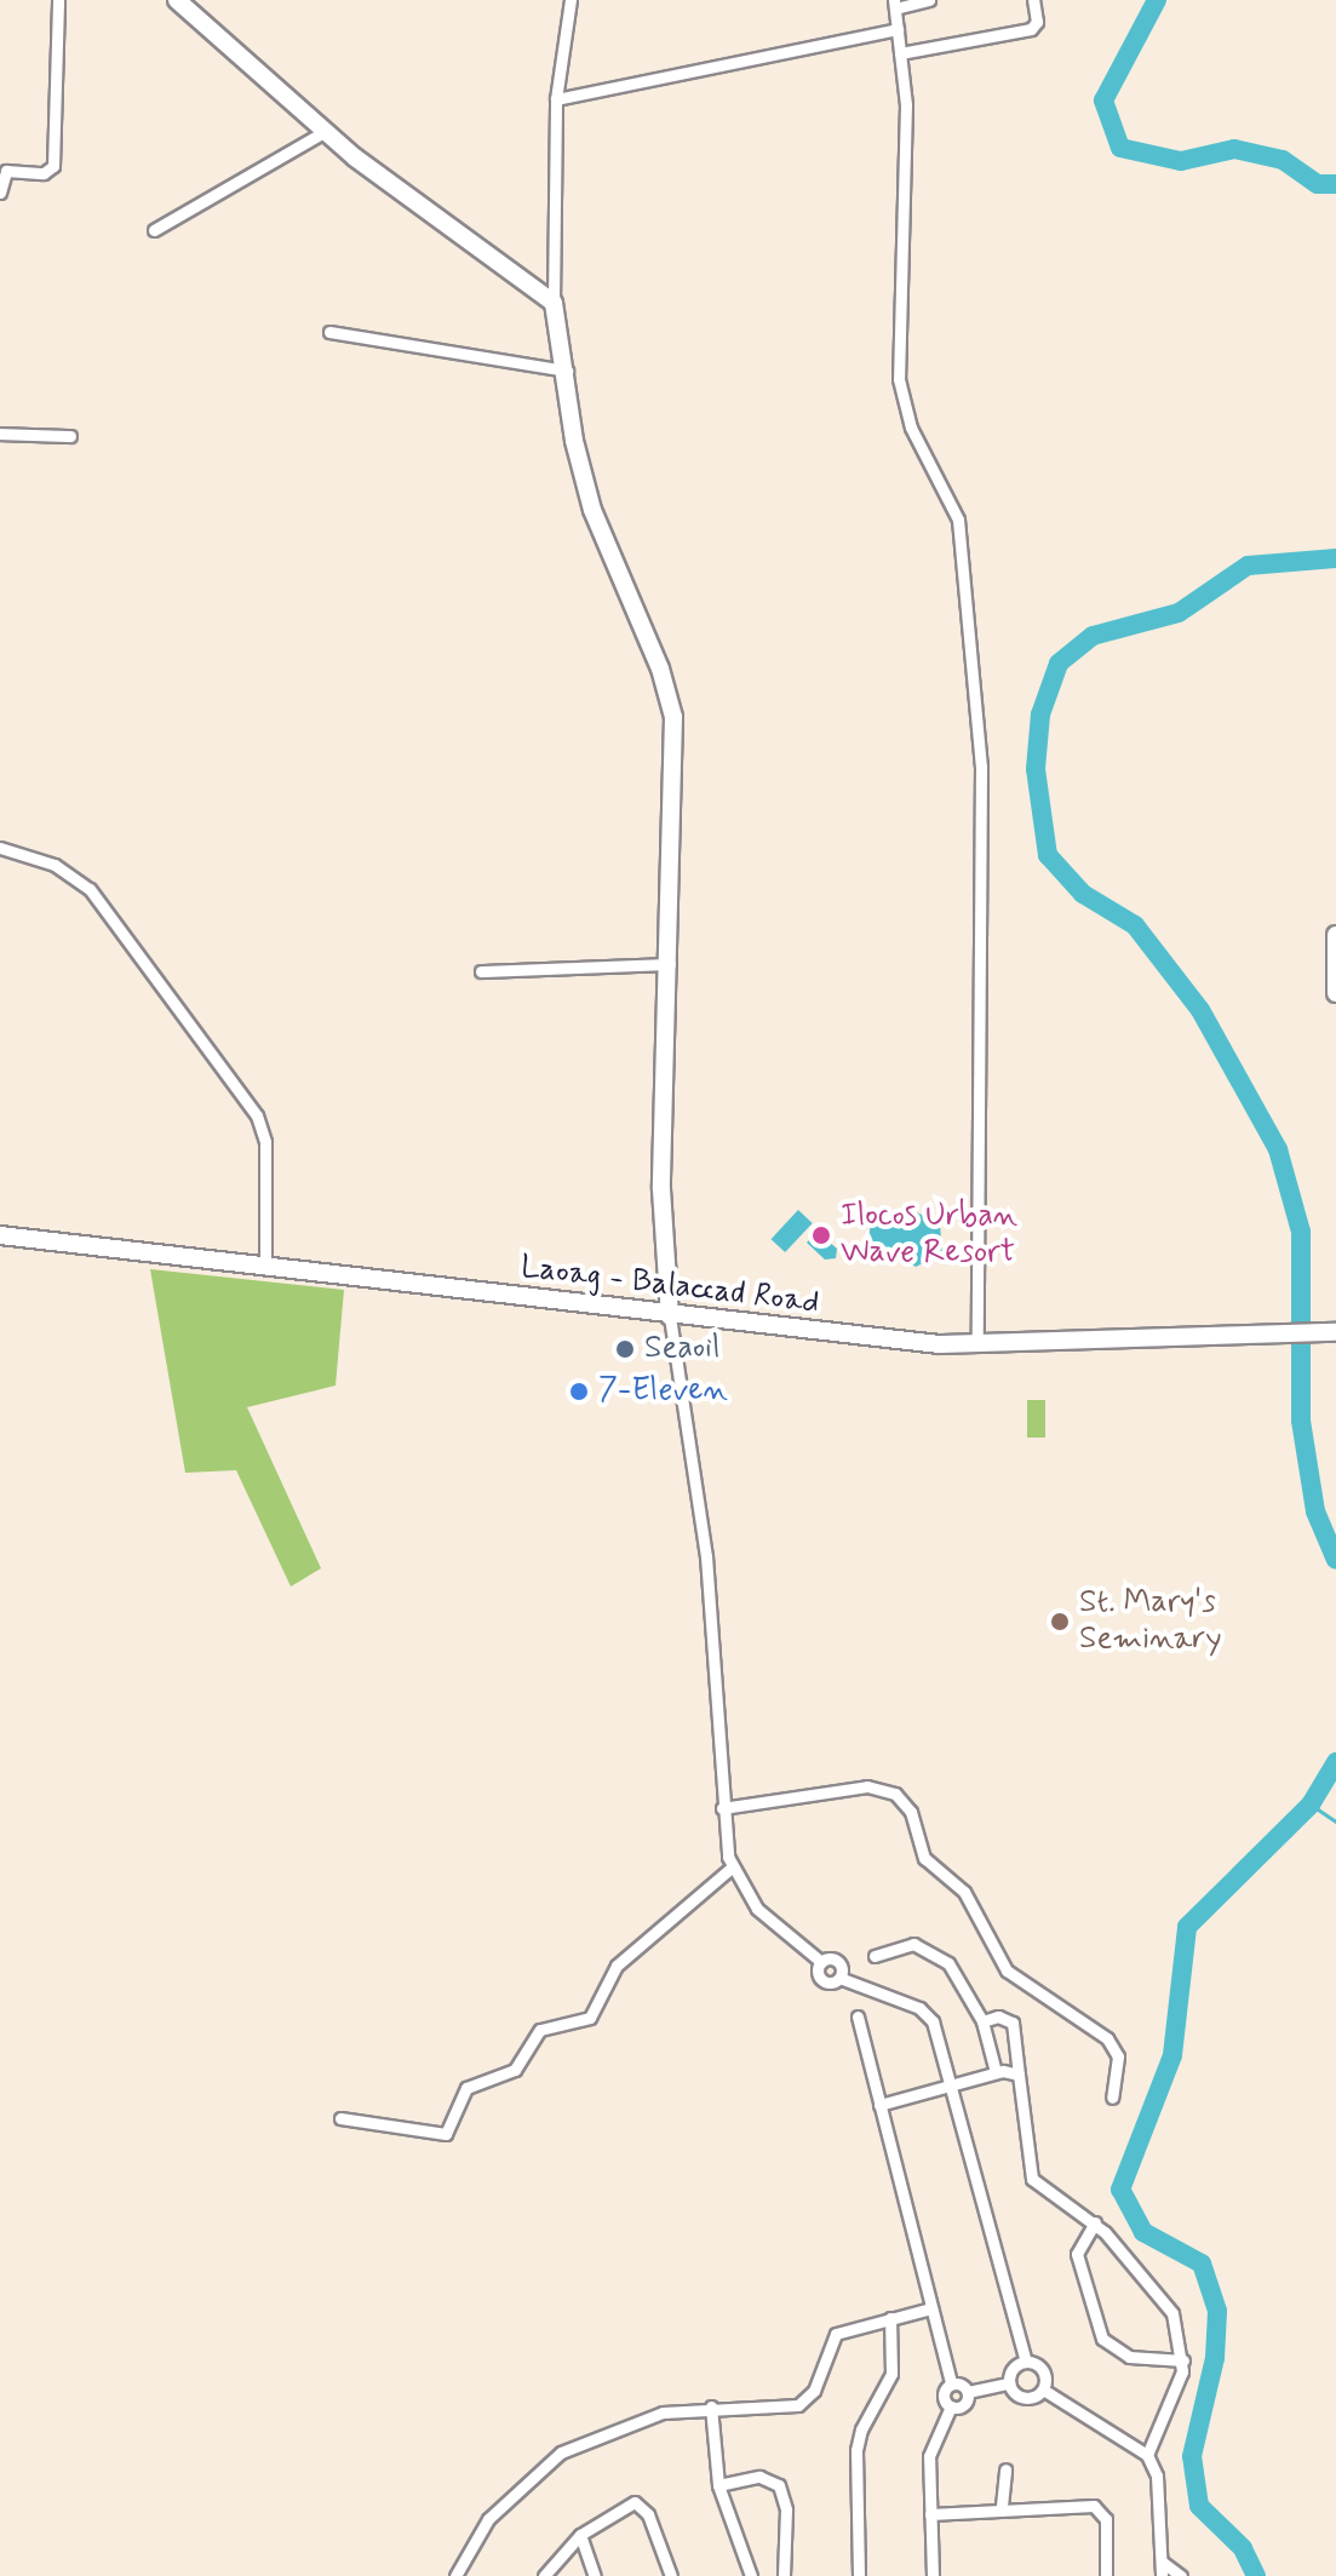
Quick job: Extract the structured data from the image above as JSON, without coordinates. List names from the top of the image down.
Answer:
{
  "streets": {
    "street": ["Laoag - Balaccad Road"]
  },
  "places": [
    "Ilocos Urban Wave Resort",
    "Seaoil",
    "7-Eleven",
    "St. Mary's Seminary"
  ]
}
